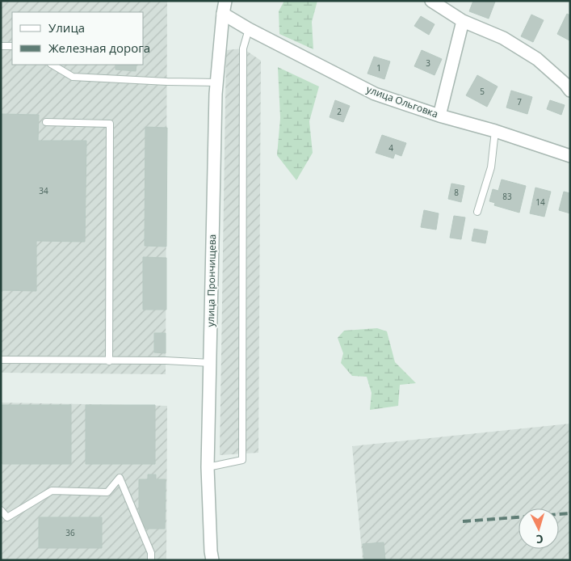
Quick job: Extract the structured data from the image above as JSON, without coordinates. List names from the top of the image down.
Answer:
{
  "streets": {
    "street": ["улица Ольговка", "улица Прончищева"]
  },
  "crossings": [
    ["улица Ольговка", "улица Прончищева"]
  ],
  "house_numbers": [
    "3",
    "1",
    "5",
    "7",
    "2",
    "4",
    "34",
    "8",
    "83",
    "14",
    "36"
  ],
  "legend": ["Улица", "Железная дорога"],
  "north": "bottom"
}
